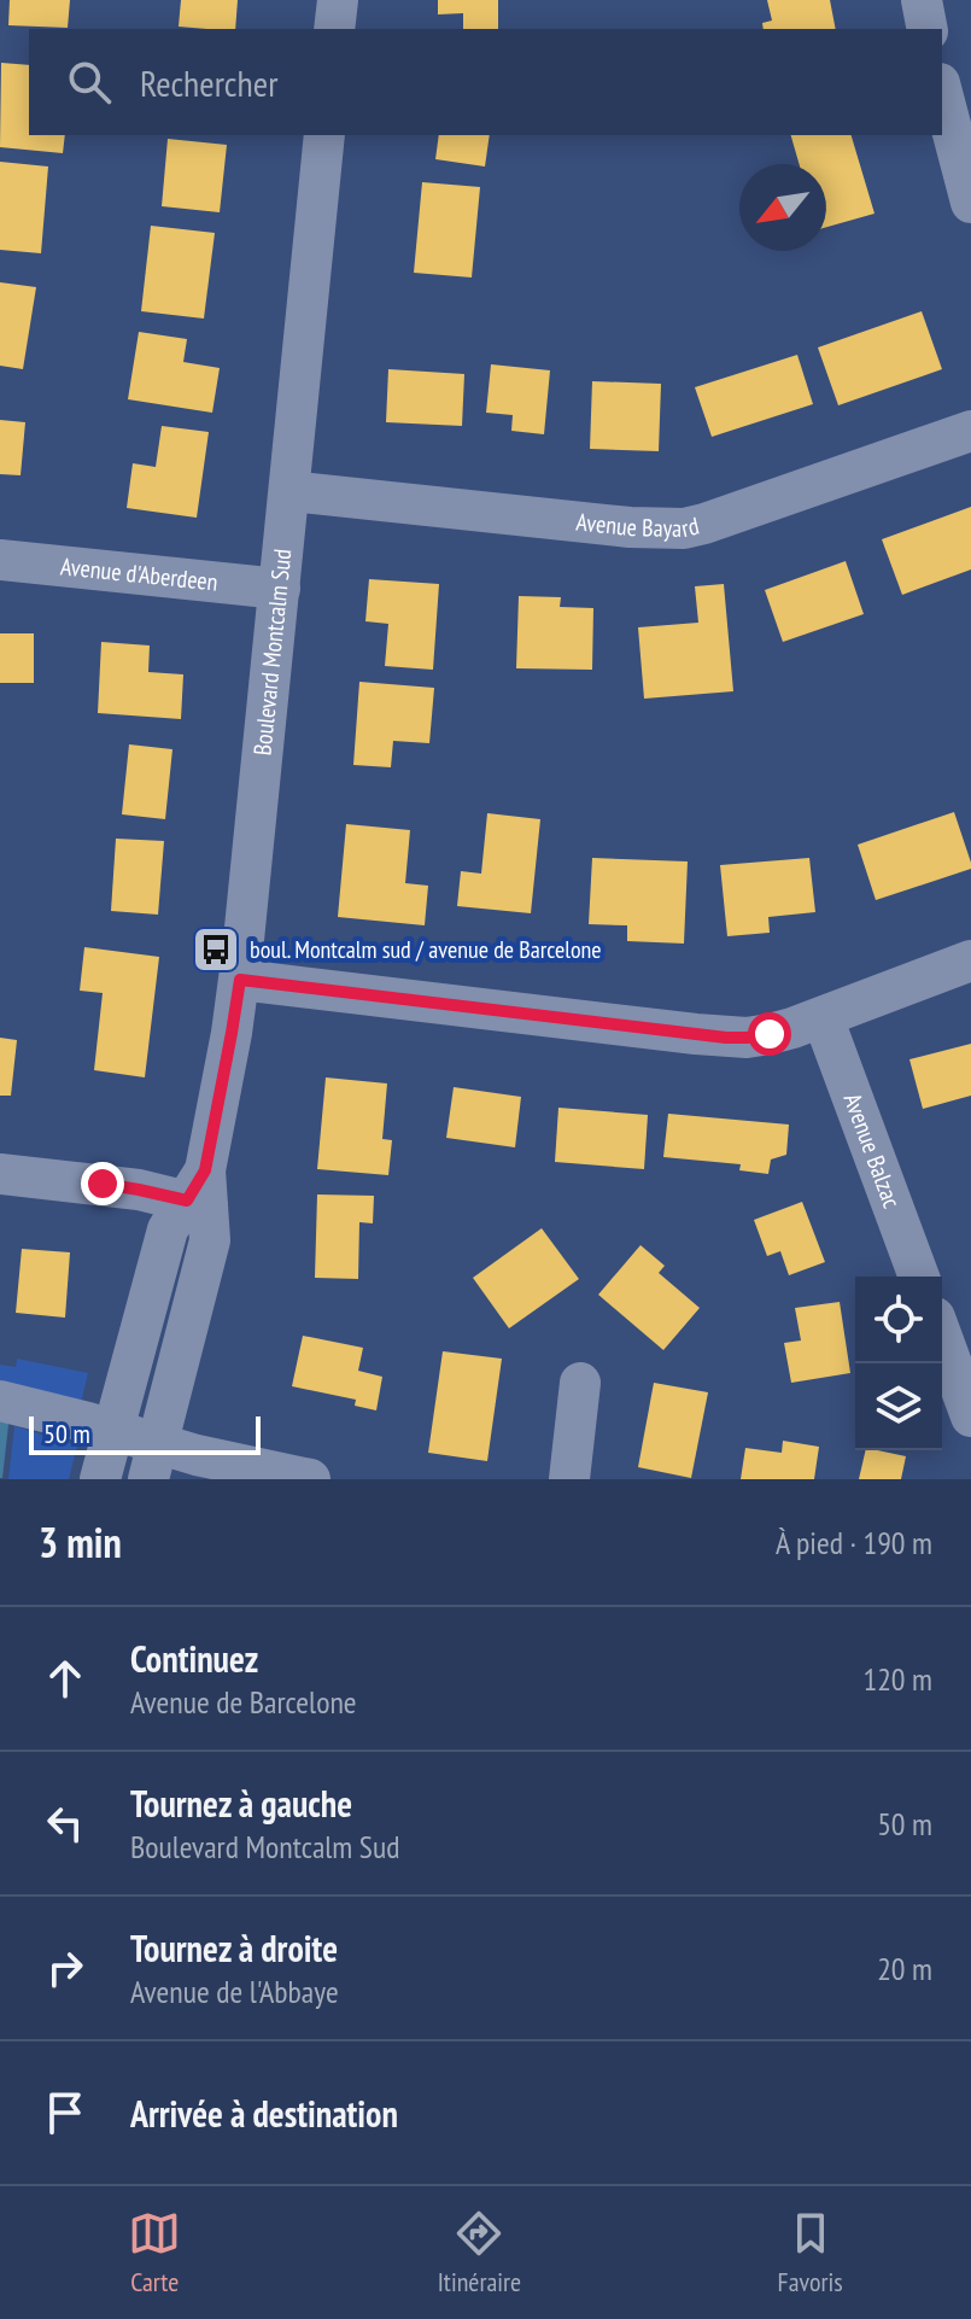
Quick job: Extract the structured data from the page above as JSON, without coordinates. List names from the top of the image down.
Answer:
{
  "streets": {
    "street": [
      "Avenue Bayard",
      "Avenue d'Aberdeen",
      "Boulevard Montcalm Sud",
      "Avenue Balzac"
    ]
  },
  "crossings": [
    ["Avenue Bayard", "Boulevard Montcalm Sud"],
    ["Avenue d'Aberdeen", "Boulevard Montcalm Sud"]
  ],
  "places": {
    "bus stop": ["boul. Montcalm sud / avenue de Barcelone"]
  },
  "scale_bar": "50 m",
  "north": "bottom left",
  "page": {
    "search": "Rechercher",
    "scale": "50 m",
    "heading": ["3 min", "À pied · 190 m"],
    "list": [
      ["Continuez", "Avenue de Barcelone", "120 m"],
      ["Tournez à gauche", "Boulevard Montcalm Sud", "50 m"],
      ["Tournez à droite", "Avenue de l'Abbaye", "20 m"],
      "Arrivée à destination"
    ],
    "nav": ["Carte", "Itinéraire", "Favoris"]
  }
}
